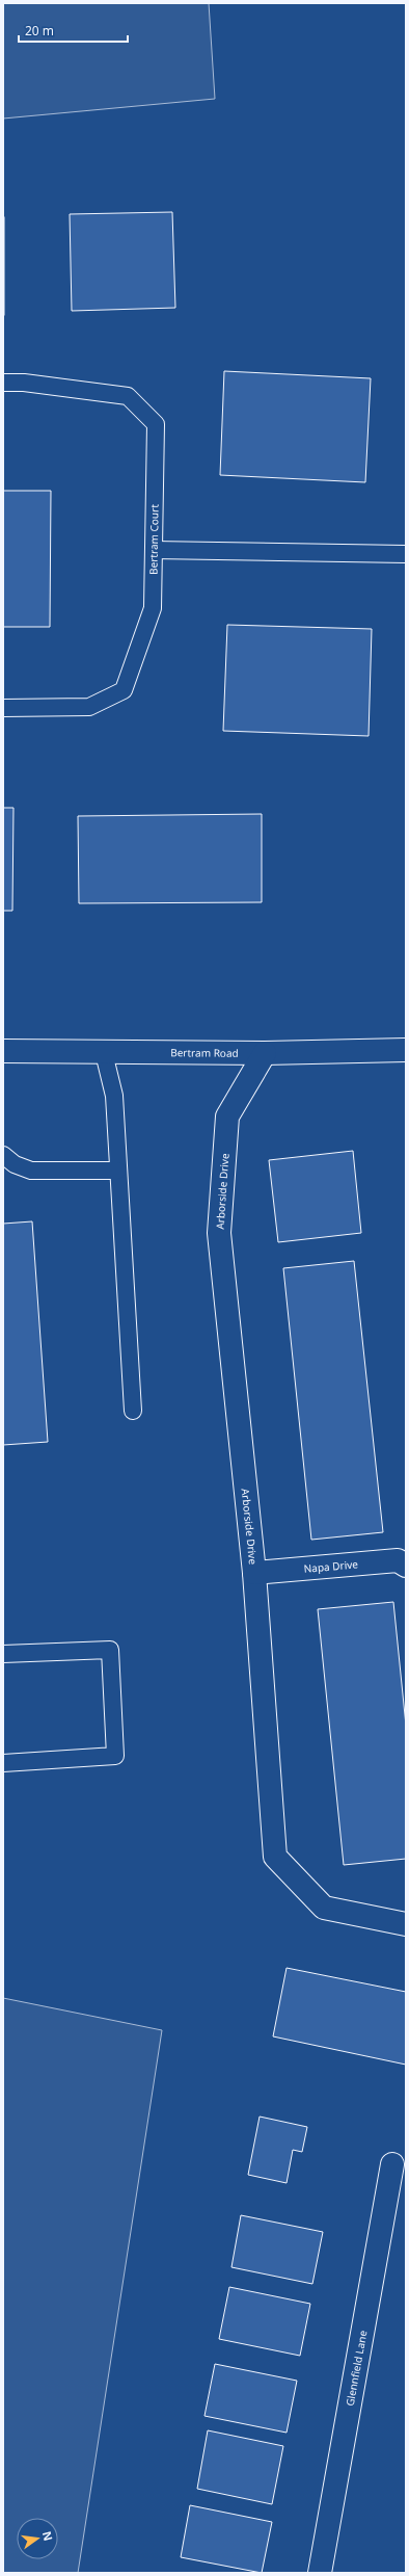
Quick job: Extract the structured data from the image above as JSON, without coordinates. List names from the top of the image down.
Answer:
{
  "streets": {
    "street": [
      "Bertram Road",
      "Arborside Drive",
      "Napa Drive",
      "Glennfield Lane"
    ],
    "lane": ["Bertram Court"]
  },
  "crossings": [
    ["Bertram Road", "Arborside Drive"],
    ["Arborside Drive", "Napa Drive"]
  ],
  "scale_bar": "20 m",
  "north": "right"
}
